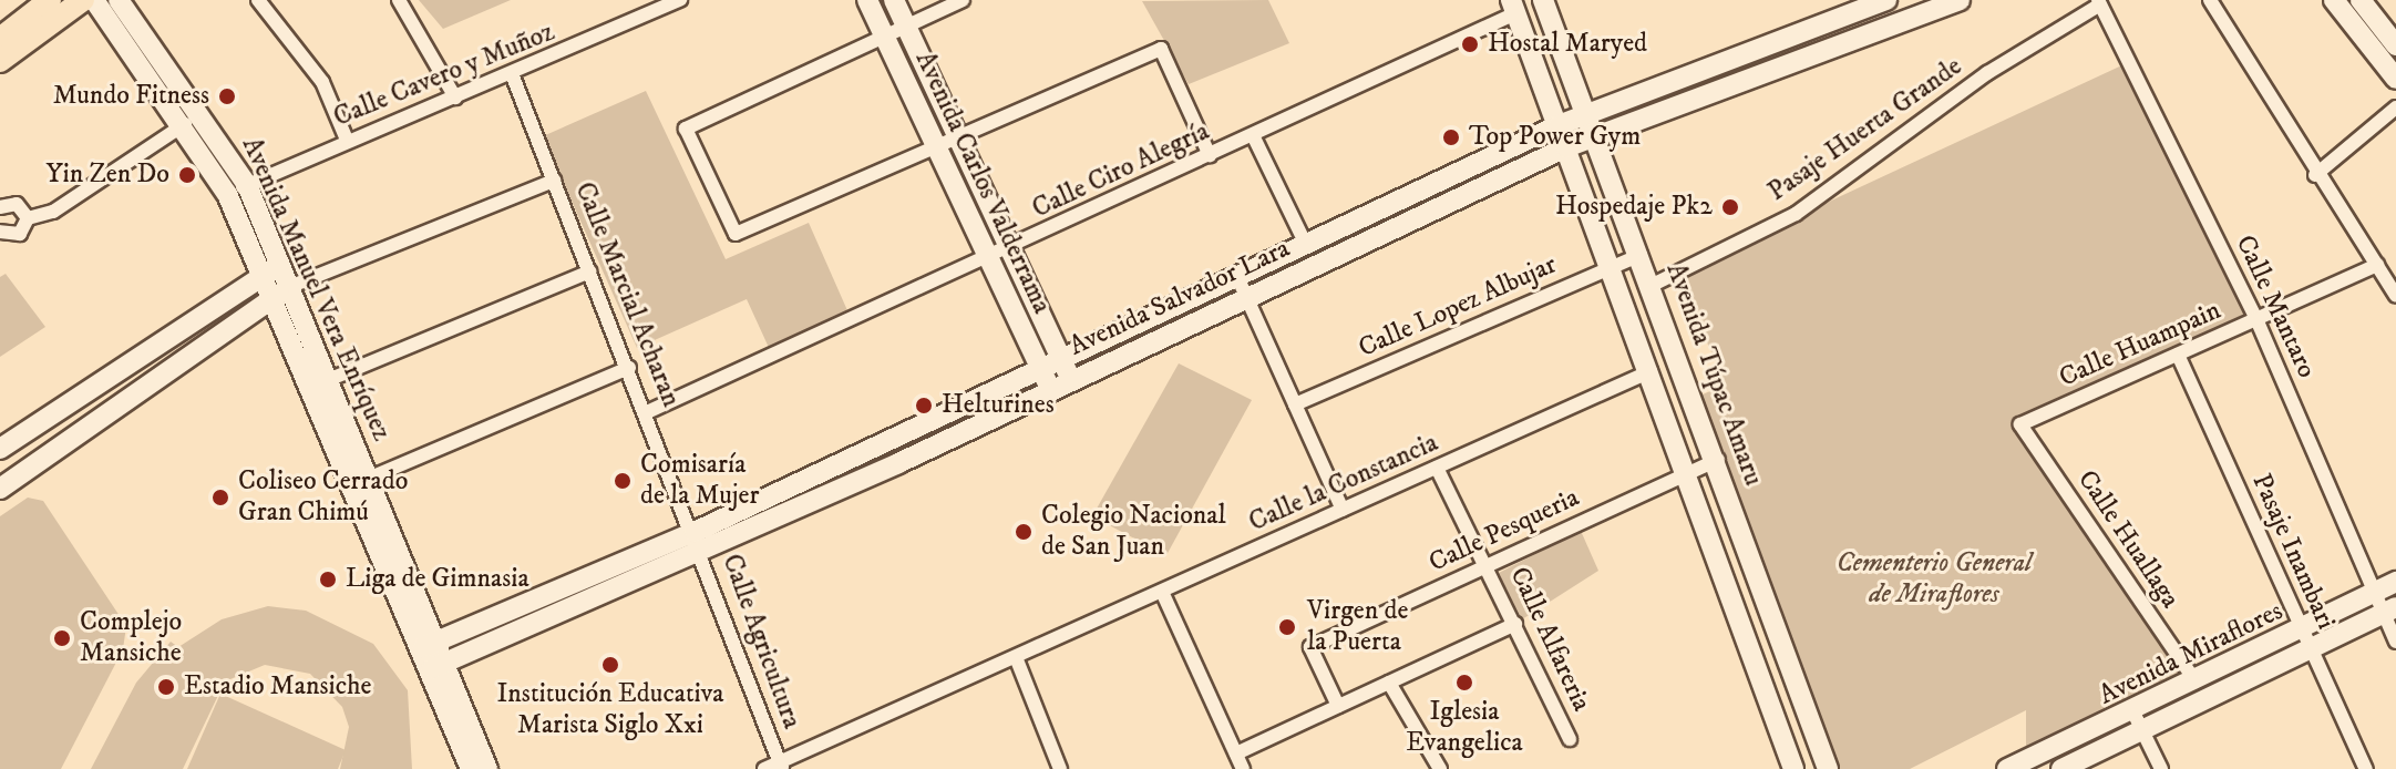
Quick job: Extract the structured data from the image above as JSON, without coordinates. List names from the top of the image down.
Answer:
{
  "streets": {
    "main road": [
      "Avenida Carlos Valderrama",
      "Avenida Manuel Vera Enríquez",
      "Avenida Salvador Lara",
      "Avenida Túpac Amaru",
      "Avenida Miraflores"
    ],
    "street": [
      "Calle Cavero y Muñoz",
      "Pasaje Huerta Grande",
      "Calle Ciro Alegría",
      "Calle Marcial Acharan",
      "Calle Lopez Albujar",
      "Calle Mantaro",
      "Calle Huampain",
      "Calle la Constancia",
      "Calle Pesqueria",
      "Calle Huallaga",
      "Pasaje Inambari",
      "Calle Alfareria",
      "Calle Agricultura"
    ]
  },
  "crossings": [
    ["Calle Cavero y Muñoz", "Avenida Manuel Vera Enríquez"],
    ["Calle Cavero y Muñoz", "Calle Marcial Acharan"],
    ["Pasaje Huerta Grande", "Calle Mantaro"],
    ["Pasaje Huerta Grande", "Avenida Túpac Amaru"],
    ["Calle Ciro Alegría", "Avenida Carlos Valderrama"],
    ["Calle Ciro Alegría", "Calle Marcial Acharan"],
    ["Avenida Carlos Valderrama", "Avenida Salvador Lara"],
    ["Avenida Manuel Vera Enríquez", "Avenida Salvador Lara"],
    ["Calle Marcial Acharan", "Avenida Salvador Lara"],
    ["Calle Marcial Acharan", "Calle Agricultura"],
    ["Avenida Salvador Lara", "Avenida Túpac Amaru"],
    ["Avenida Salvador Lara", "Calle Agricultura"],
    ["Calle Lopez Albujar", "Avenida Túpac Amaru"],
    ["Calle Mantaro", "Calle Huampain"],
    ["Calle Mantaro", "Avenida Miraflores"],
    ["Calle Huampain", "Calle Huallaga"],
    ["Calle Huampain", "Pasaje Inambari"],
    ["Avenida Túpac Amaru", "Calle Pesqueria"],
    ["Calle la Constancia", "Calle Alfareria"],
    ["Calle la Constancia", "Calle Agricultura"],
    ["Calle Pesqueria", "Calle Alfareria"],
    ["Calle Huallaga", "Avenida Miraflores"],
    ["Pasaje Inambari", "Avenida Miraflores"]
  ],
  "parks": ["Cementerio General de Miraflores"],
  "places": [
    "Hostal Maryed",
    "Mundo Fitness",
    "Top Power Gym",
    "Yin Zen Do",
    "Hospedaje Pk2",
    "Helturines",
    "Comisaría de la Mujer",
    "Coliseo Cerrado Gran Chimú",
    "Colegio Nacional de San Juan",
    "Liga de Gimnasia",
    "Virgen de la Puerta",
    "Complejo Mansiche",
    "Institución Educativa Marista Siglo Xxi",
    "Iglesia Evangelica",
    "Estadio Mansiche"
  ]
}
